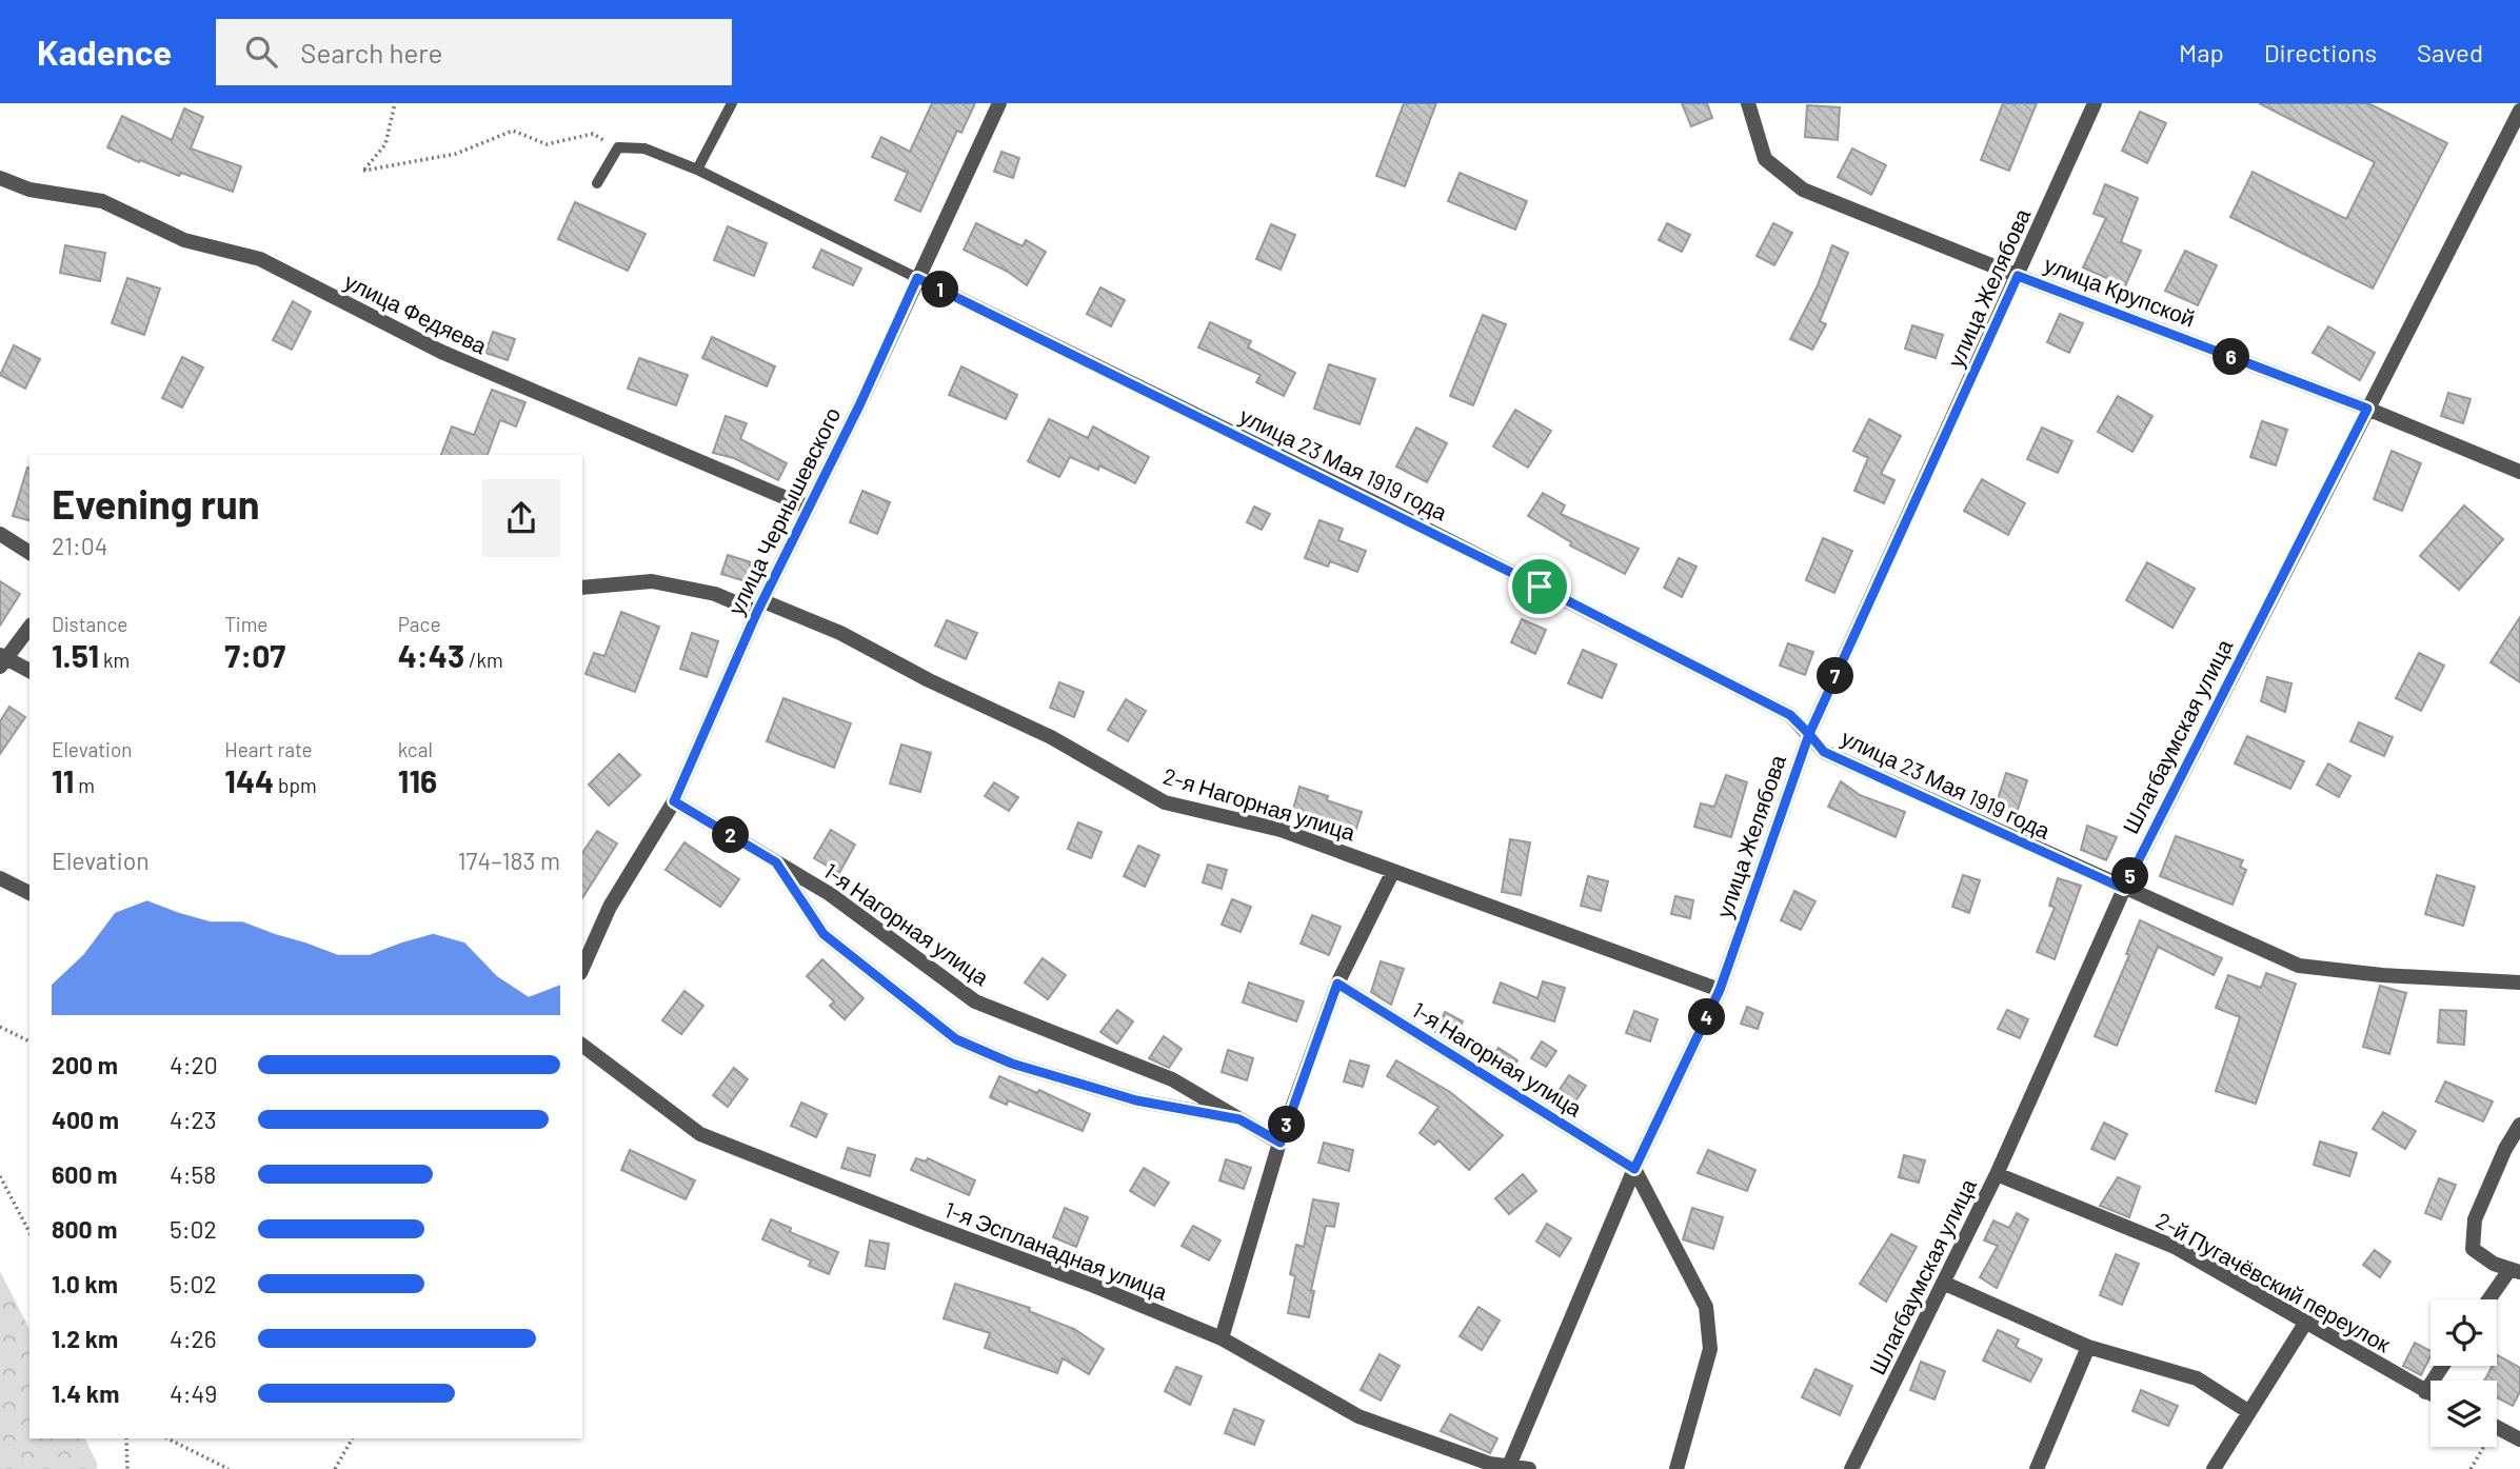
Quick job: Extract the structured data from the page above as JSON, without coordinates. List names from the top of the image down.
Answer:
{
  "streets": {
    "street": [
      "улица Желябова",
      "улица Крупской",
      "улица Федяева",
      "улица 23 Мая 1919 года",
      "улица Чернышевского",
      "Шлагбаумская улица",
      "2-я Нагорная улица",
      "1-я Нагорная улица",
      "1-я Эспланадная улица",
      "2-й Пугачёвский переулок"
    ]
  },
  "crossings": [
    ["улица Желябова", "улица Крупской"],
    ["улица Желябова", "улица 23 Мая 1919 года"],
    ["улица Желябова", "2-я Нагорная улица"],
    ["улица Желябова", "1-я Нагорная улица"],
    ["улица Желябова", "1-я Эспланадная улица"],
    ["улица Крупской", "Шлагбаумская улица"],
    ["улица Федяева", "улица Чернышевского"],
    ["улица 23 Мая 1919 года", "улица Чернышевского"],
    ["улица 23 Мая 1919 года", "Шлагбаумская улица"],
    ["улица Чернышевского", "2-я Нагорная улица"],
    ["улица Чернышевского", "1-я Нагорная улица"],
    ["Шлагбаумская улица", "2-й Пугачёвский переулок"]
  ],
  "page": {
    "header": "Kadence",
    "search": "Search here",
    "nav": ["Map", "Directions", "Saved"],
    "pins": [
      "1",
      "6",
      "7",
      "2",
      "5",
      "4",
      "3"
    ],
    "heading": ["Evening run", "21:04"],
    "stats": [
      ["Distance", "1.51 km"],
      ["Time", "7:07"],
      ["Pace", "4:43 /km"],
      ["Elevation", "11 m"],
      ["Heart rate", "144 bpm"],
      ["kcal", "116"]
    ],
    "chart": ["Elevation", "174–183 m"],
    "list": [
      {
        "name": "200 m",
        "note": "4:20"
      },
      {
        "name": "400 m",
        "note": "4:23"
      },
      {
        "name": "600 m",
        "note": "4:58"
      },
      {
        "name": "800 m",
        "note": "5:02"
      },
      {
        "name": "1.0 km",
        "note": "5:02"
      },
      {
        "name": "1.2 km",
        "note": "4:26"
      },
      {
        "name": "1.4 km",
        "note": "4:49"
      }
    ]
  }
}
